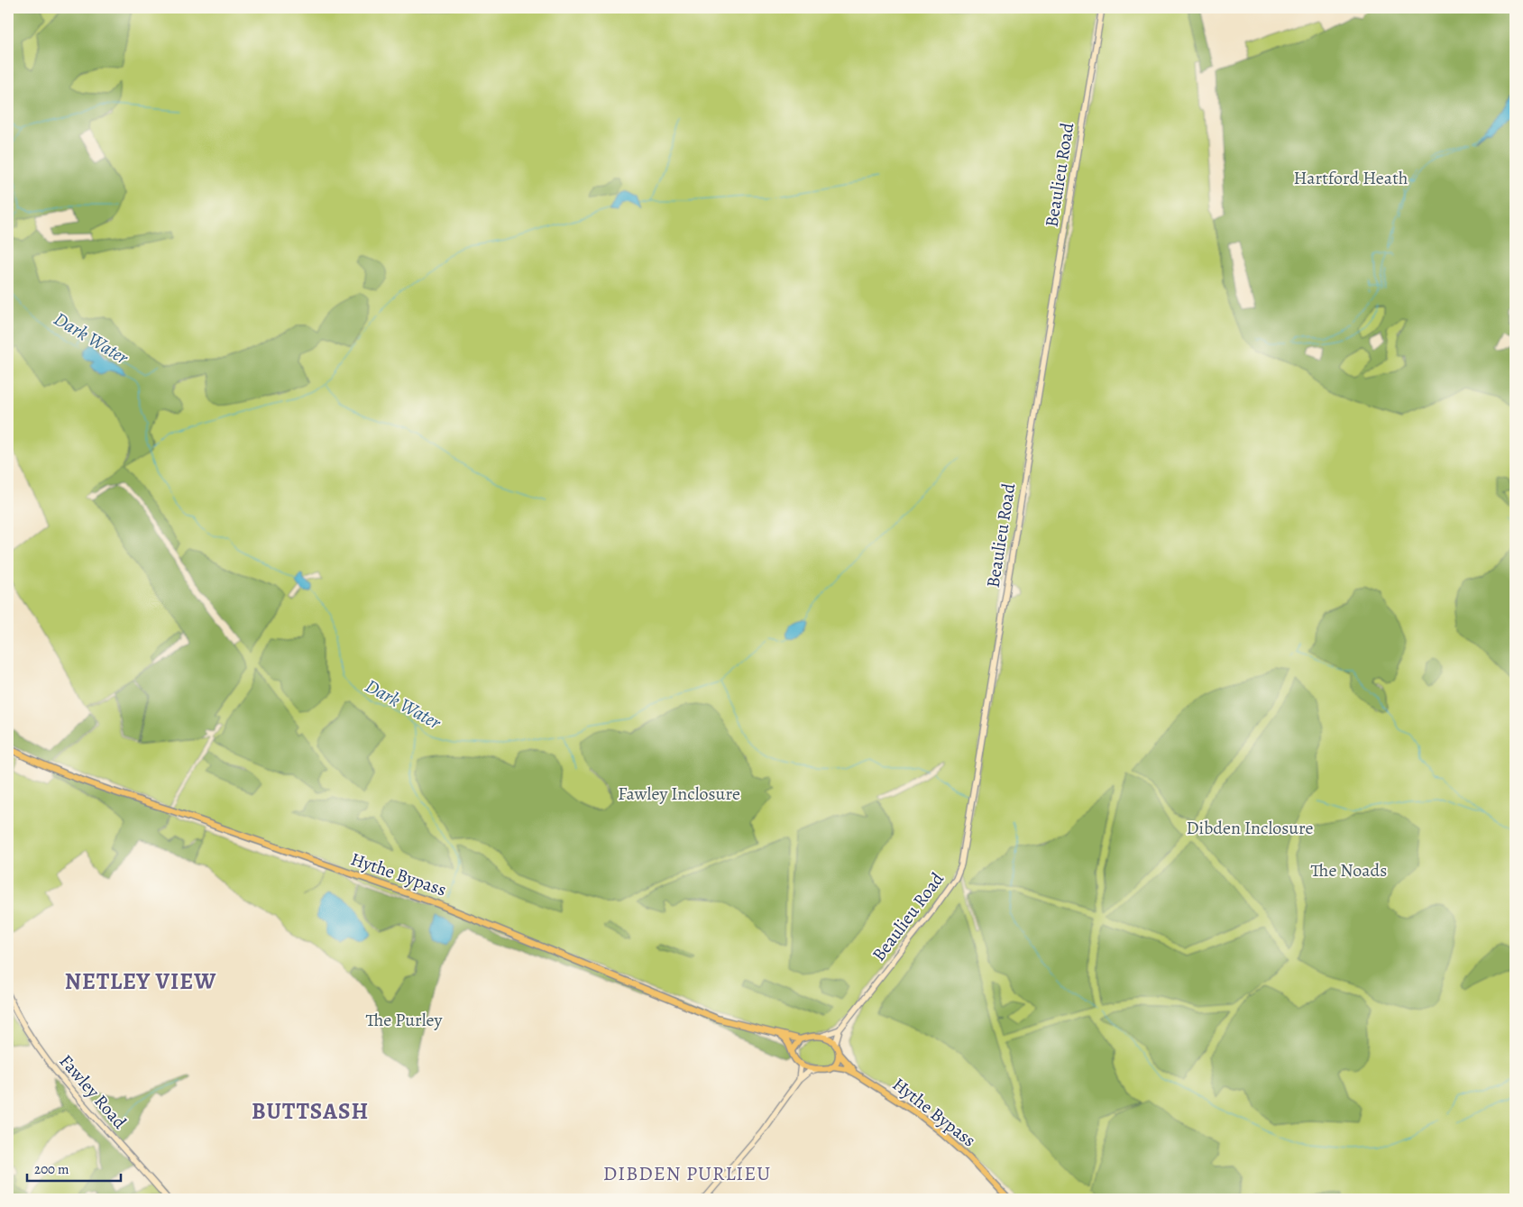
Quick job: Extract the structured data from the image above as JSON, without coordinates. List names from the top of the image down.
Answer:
{
  "streets": {
    "main road": ["Beaulieu Road", "Hythe Bypass", "Fawley Road"]
  },
  "crossings": [
    ["Beaulieu Road", "Hythe Bypass"]
  ],
  "districts": ["NETLEY VIEW", "BUTTSASH", "DIBDEN PURLIEU"],
  "water": ["Dark Water"],
  "parks": [
    "Hartford Heath",
    "Fawley Inclosure",
    "Dibden Inclosure",
    "The Noads",
    "The Purley"
  ],
  "scale_bar": "200 m"
}
